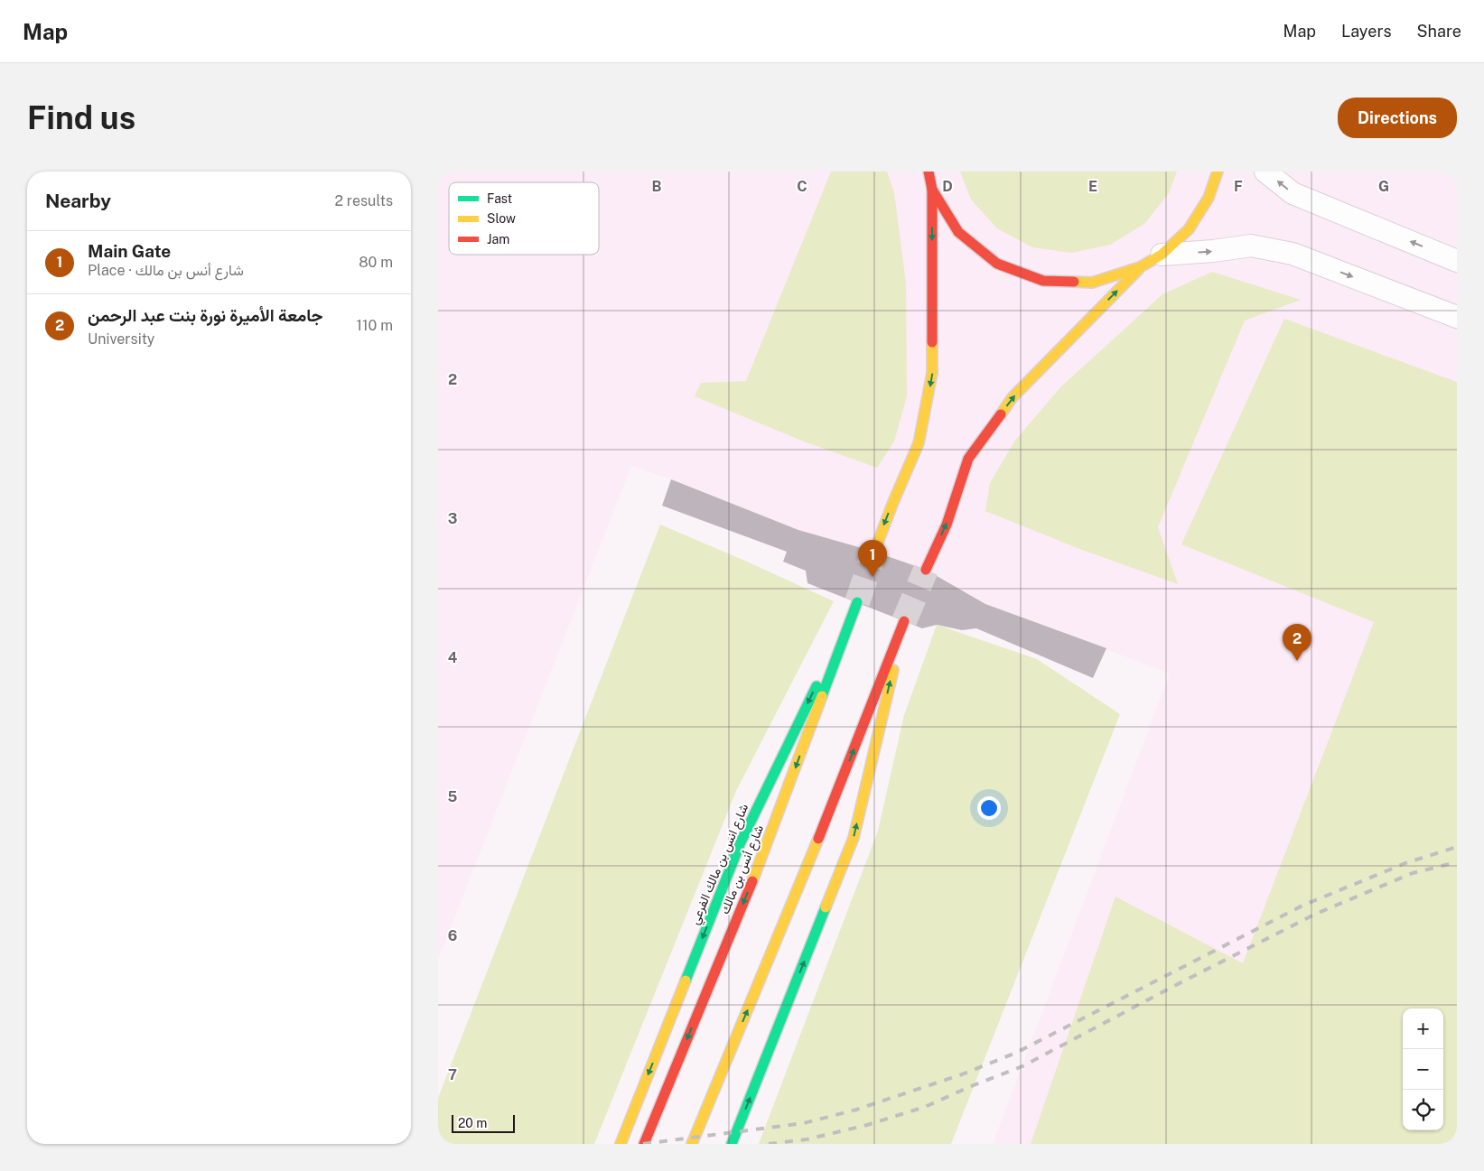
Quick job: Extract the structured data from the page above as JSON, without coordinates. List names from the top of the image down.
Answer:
{
  "streets": {
    "main road": ["شارع انس بن مالك الفرعي", "شارع أنس بن مالك"]
  },
  "crossings": [
    ["شارع انس بن مالك الفرعي", "شارع أنس بن مالك"]
  ],
  "one_way": ["شارع انس بن مالك الفرعي", "شارع أنس بن مالك"],
  "legend": ["Fast", "Slow", "Jam"],
  "scale_bar": "20 m",
  "page": {
    "header": "Map",
    "nav": ["Map", "Layers", "Share"],
    "buttons": "Directions",
    "title": "Find us",
    "heading": ["Nearby", "2 results"],
    "list": [
      {
        "mark": "1",
        "name": "Main Gate",
        "note": "Place · شارع أنس بن مالك",
        "value": "80 m"
      },
      {
        "mark": "2",
        "name": "جامعة الأميرة نورة بنت عبد الرحمن",
        "note": "University",
        "value": "110 m"
      }
    ],
    "pins": ["1", "2"],
    "map_buttons": ["+", "−"],
    "scale": "20 m"
  },
  "grid": {
    "columns": [
      "B",
      "C",
      "D",
      "E",
      "F",
      "G"
    ],
    "rows": [
      "2",
      "3",
      "4",
      "5",
      "6",
      "7"
    ]
  }
}
